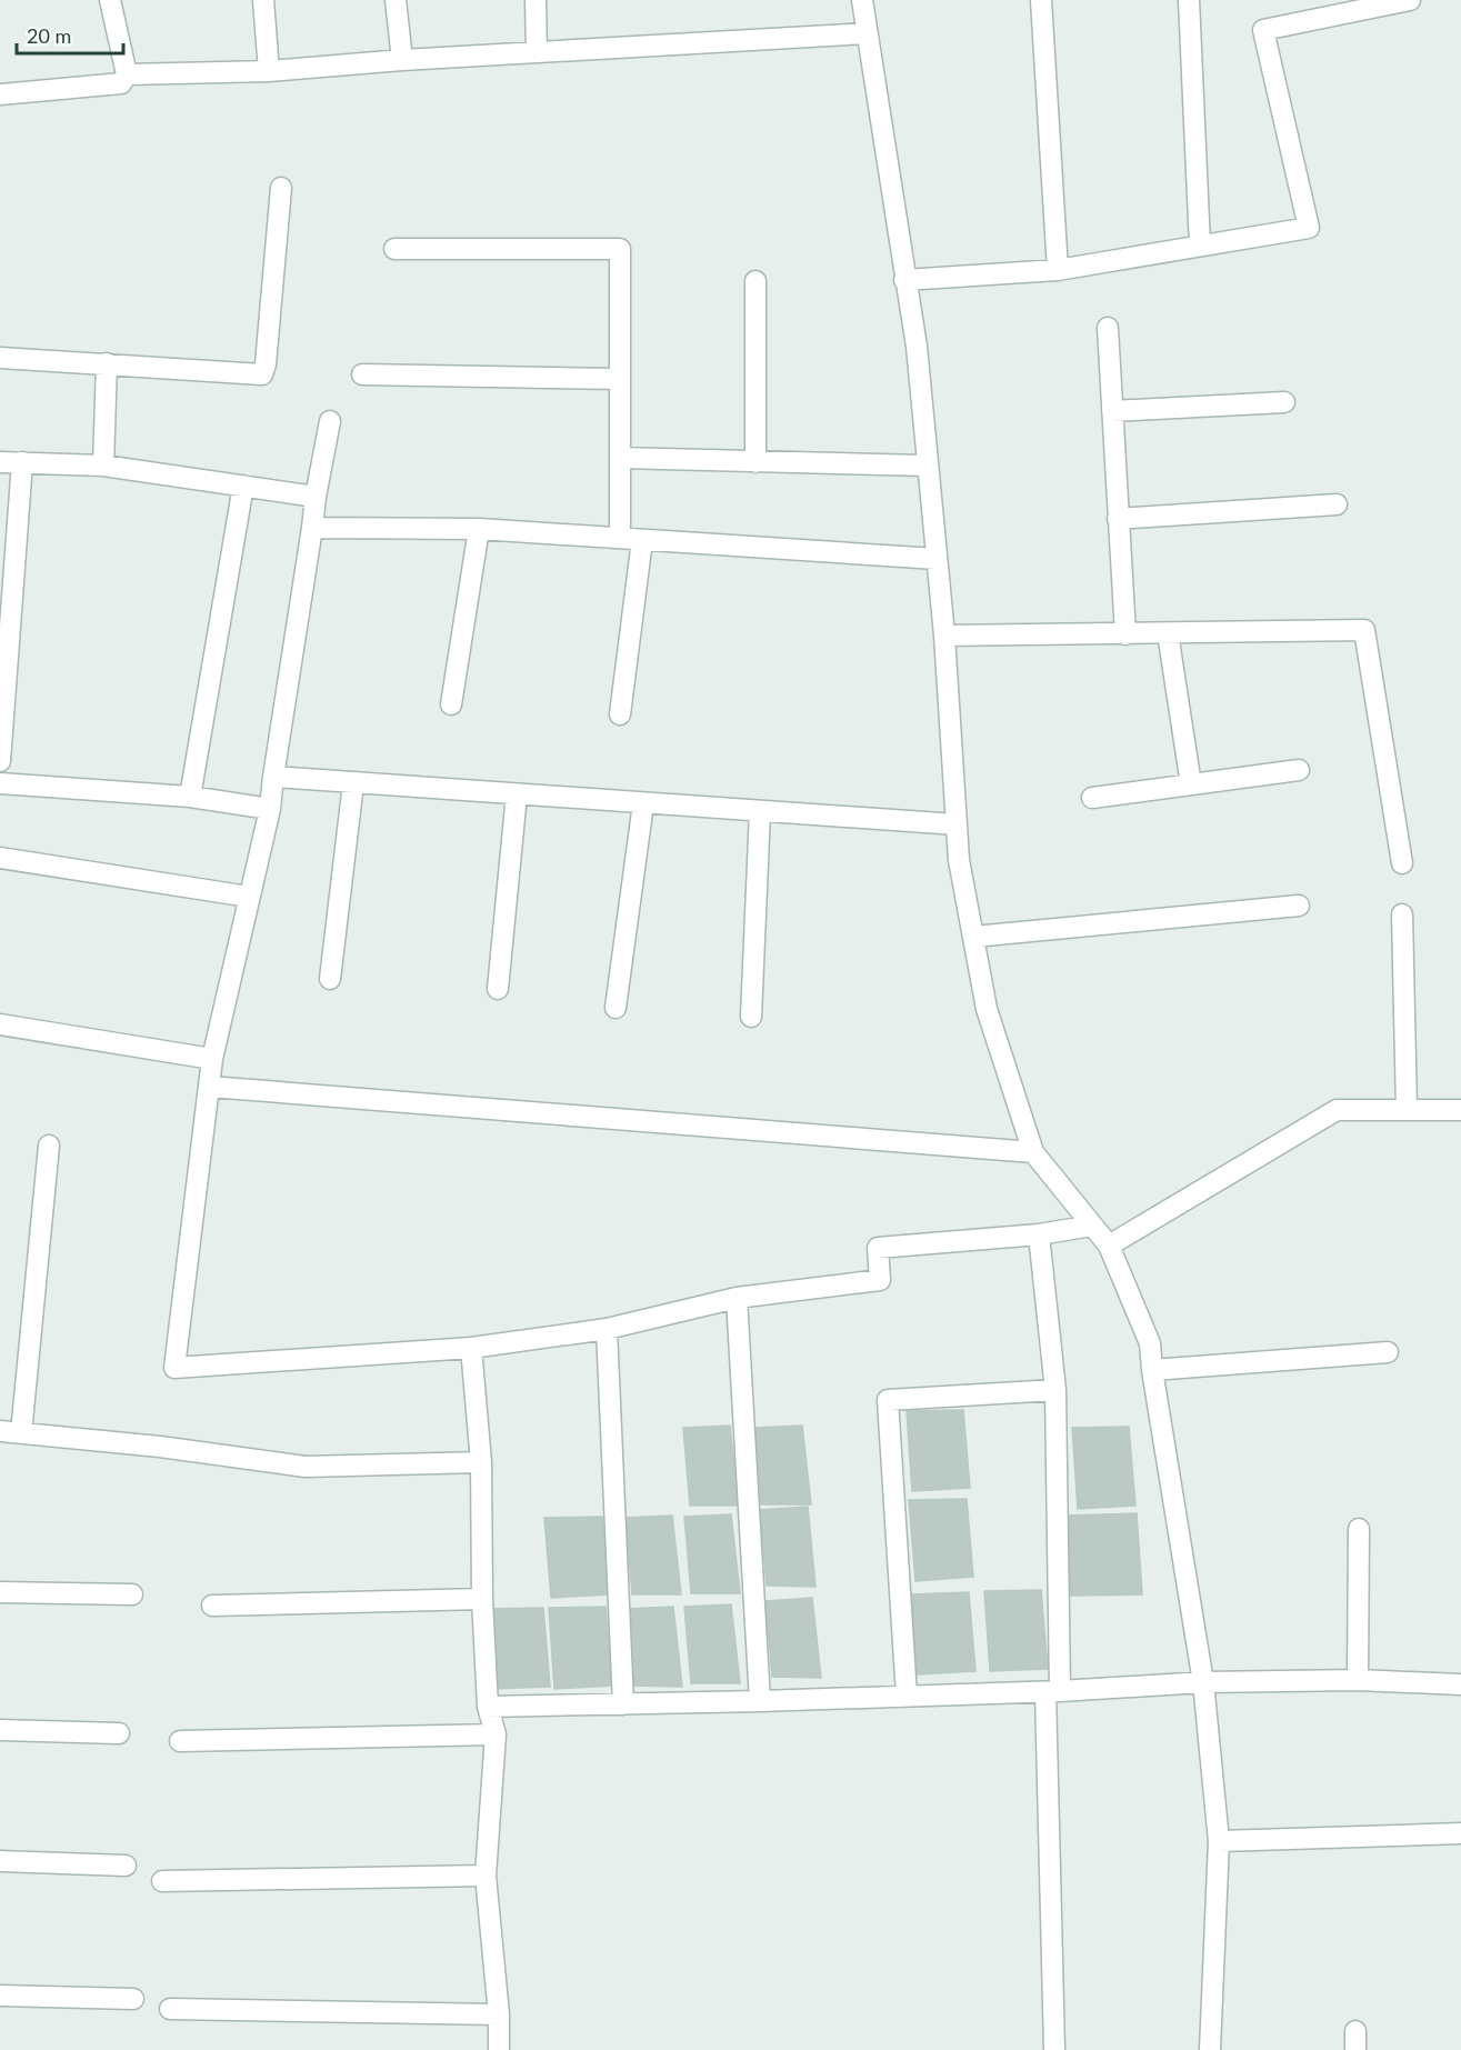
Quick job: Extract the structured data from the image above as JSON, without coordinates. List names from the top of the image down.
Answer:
{
  "scale_bar": "20 m"
}
